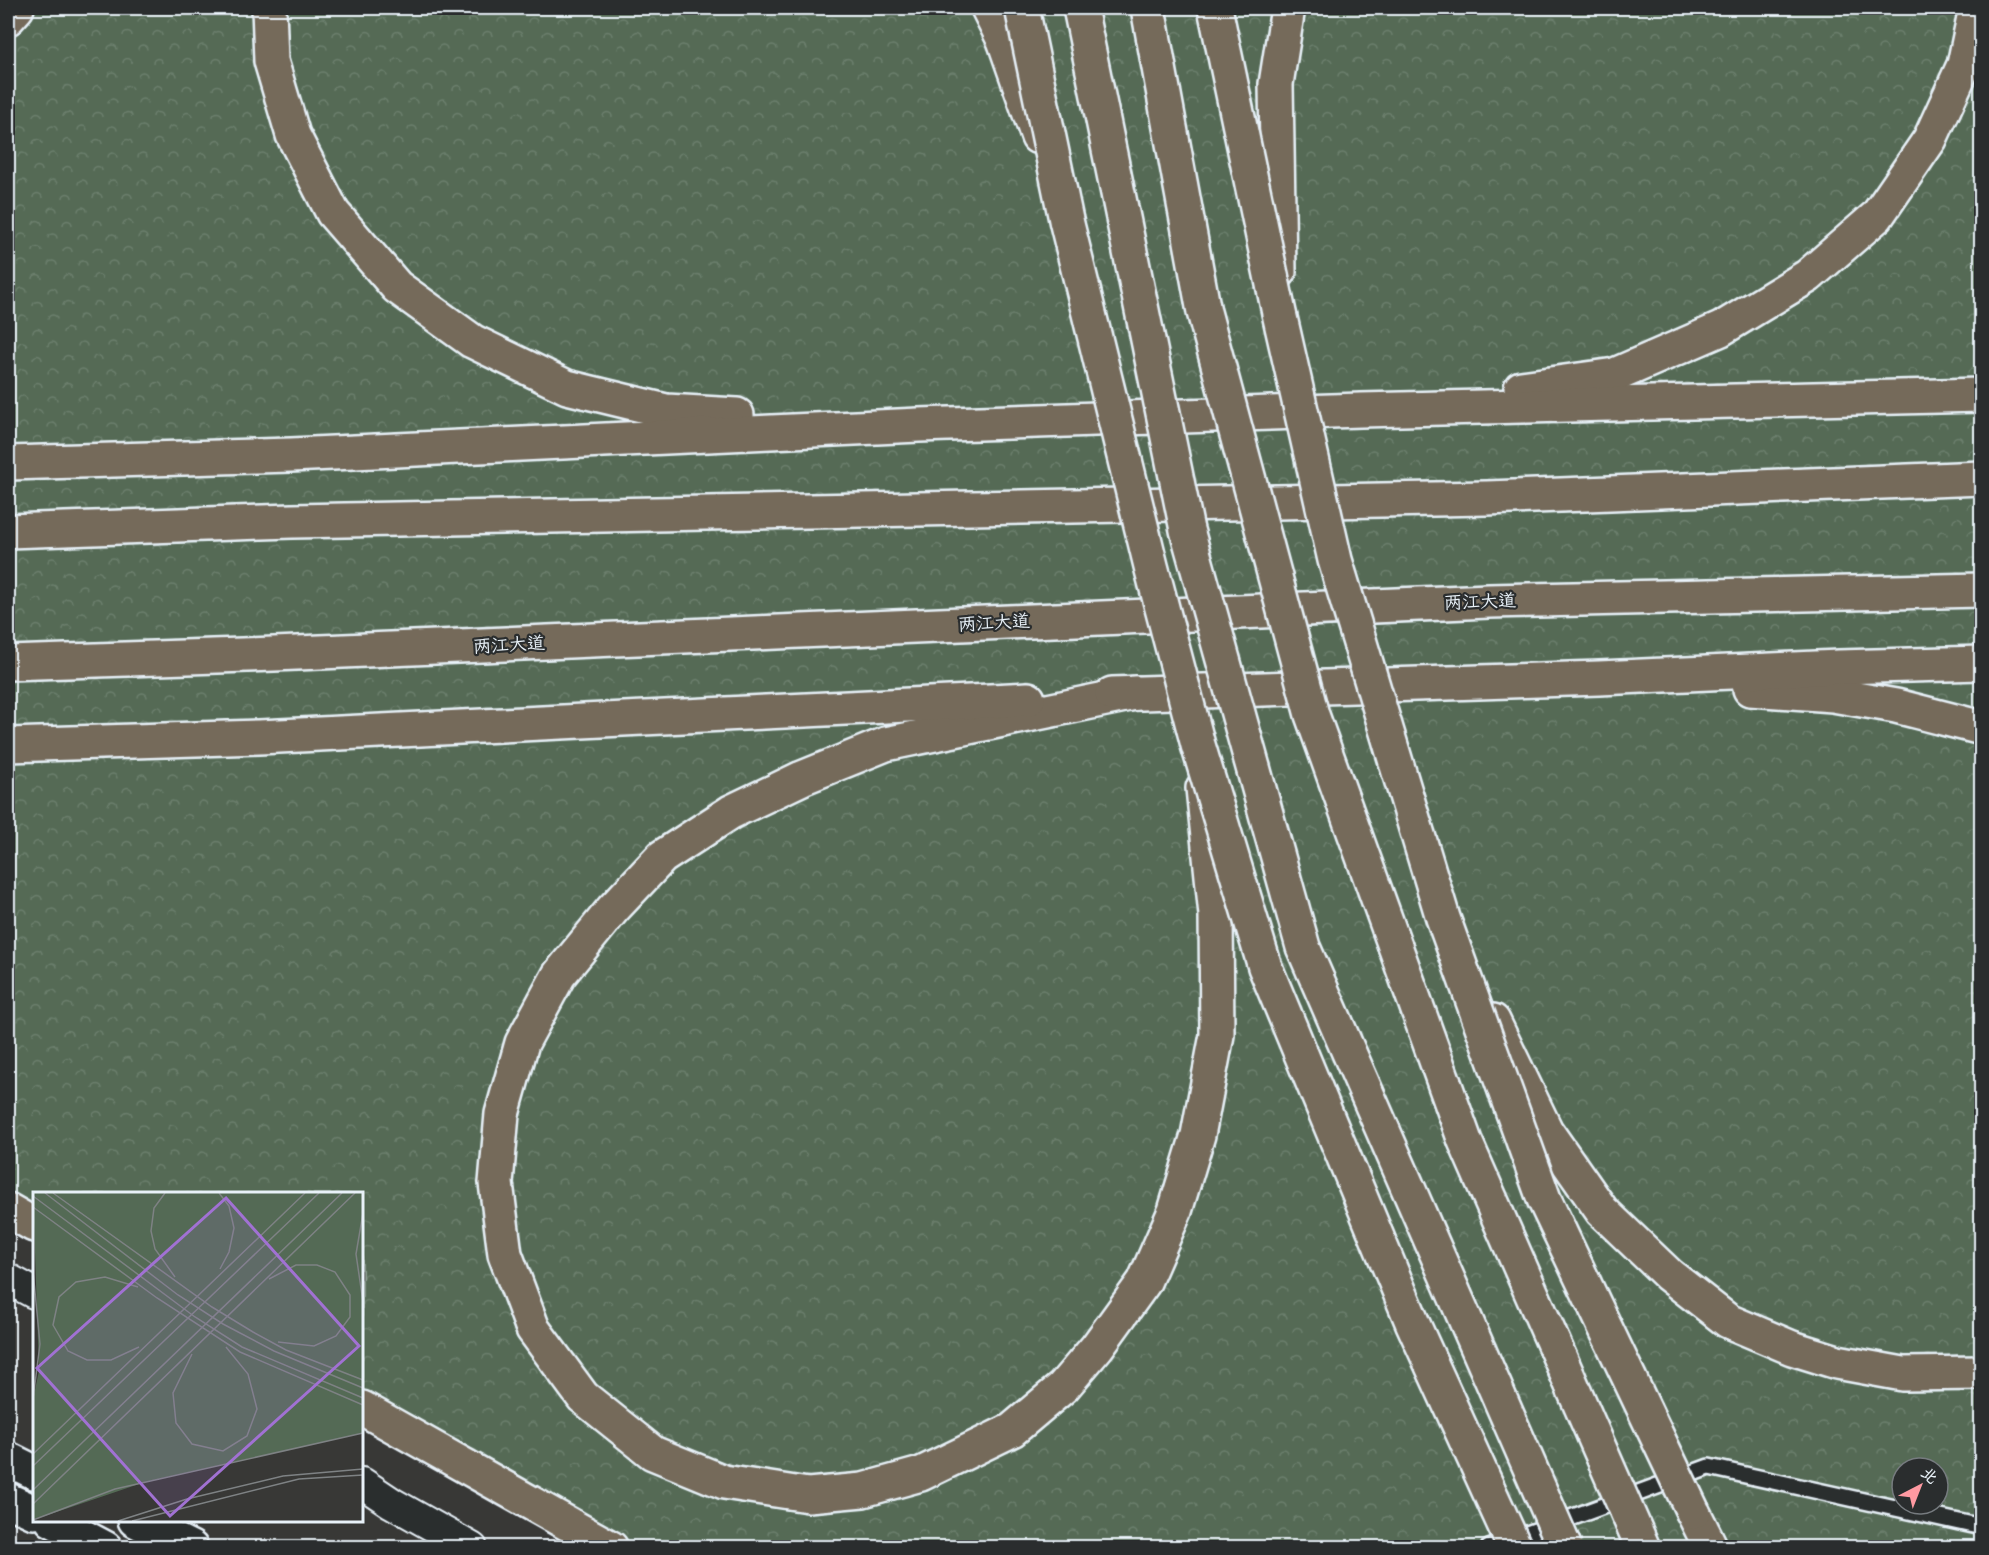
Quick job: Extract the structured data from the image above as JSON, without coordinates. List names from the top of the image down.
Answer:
{
  "streets": {
    "main road": ["两江大道"]
  },
  "north": "top right"
}
